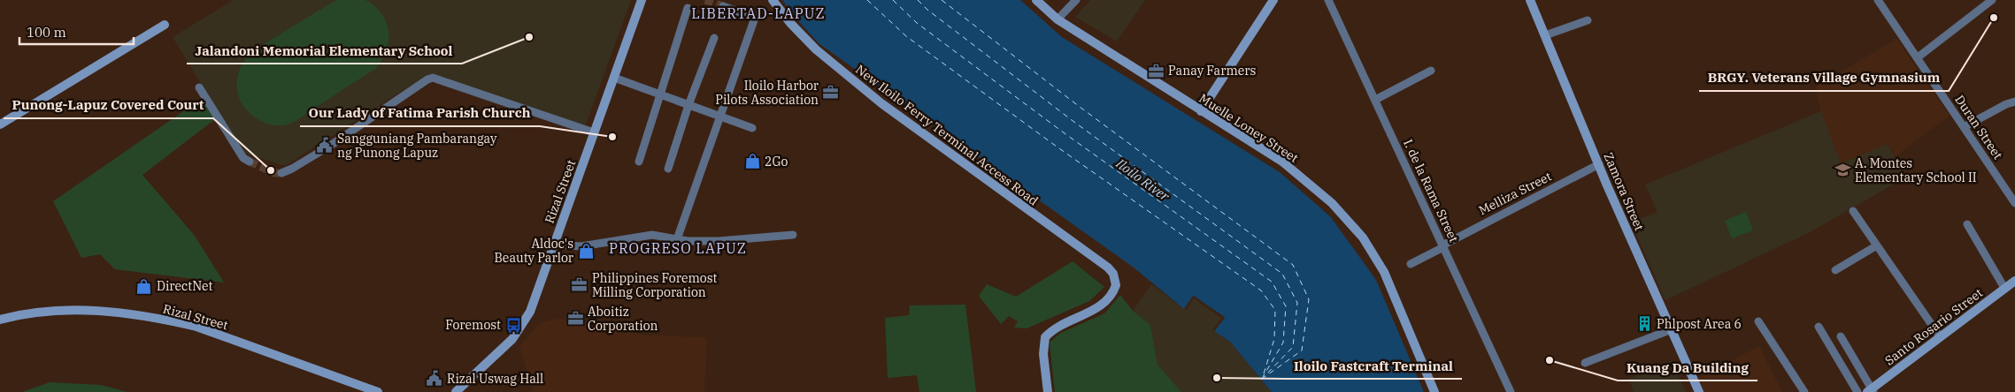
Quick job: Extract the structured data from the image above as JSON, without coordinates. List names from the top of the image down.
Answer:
{
  "streets": {
    "main road": [
      "Muelle Loney Street",
      "New Iloilo Ferry Terminal Access Road",
      "Rizal Street",
      "Zamora Street",
      "Santo Rosario Street"
    ],
    "street": ["Duran Street", "I. de la Rama Street", "Melliza Street"]
  },
  "crossings": [
    ["I. de la Rama Street", "Melliza Street"],
    ["Zamora Street", "Melliza Street"]
  ],
  "districts": ["LIBERTAD-LAPUZ", "PROGRESO LAPUZ"],
  "water": ["Iloilo River"],
  "places": {
    "other": [
      "BRGY. Veterans Village Gymnasium",
      "Jalandoni Memorial Elementary School",
      "Our Lady of Fatima Parish Church",
      "Punong-Lapuz Covered Court",
      "Kuang Da Building",
      "Iloilo Fastcraft Terminal"
    ],
    "office": [
      "Panay Farmers",
      "Iloilo Harbor Pilots Association",
      "Philippines Foremost Milling Corporation",
      "Aboitiz Corporation"
    ],
    "public building": ["Sangguniang Pambarangay ng Punong Lapuz", "Rizal Uswag Hall"],
    "shop": ["2Go", "Aldoc's Beauty Parlor", "DirectNet"],
    "school or university": ["A. Montes Elementary School II"],
    "building": ["Phlpost Area 6"],
    "bus stop": ["Foremost"]
  },
  "scale_bar": "100 m"
}
